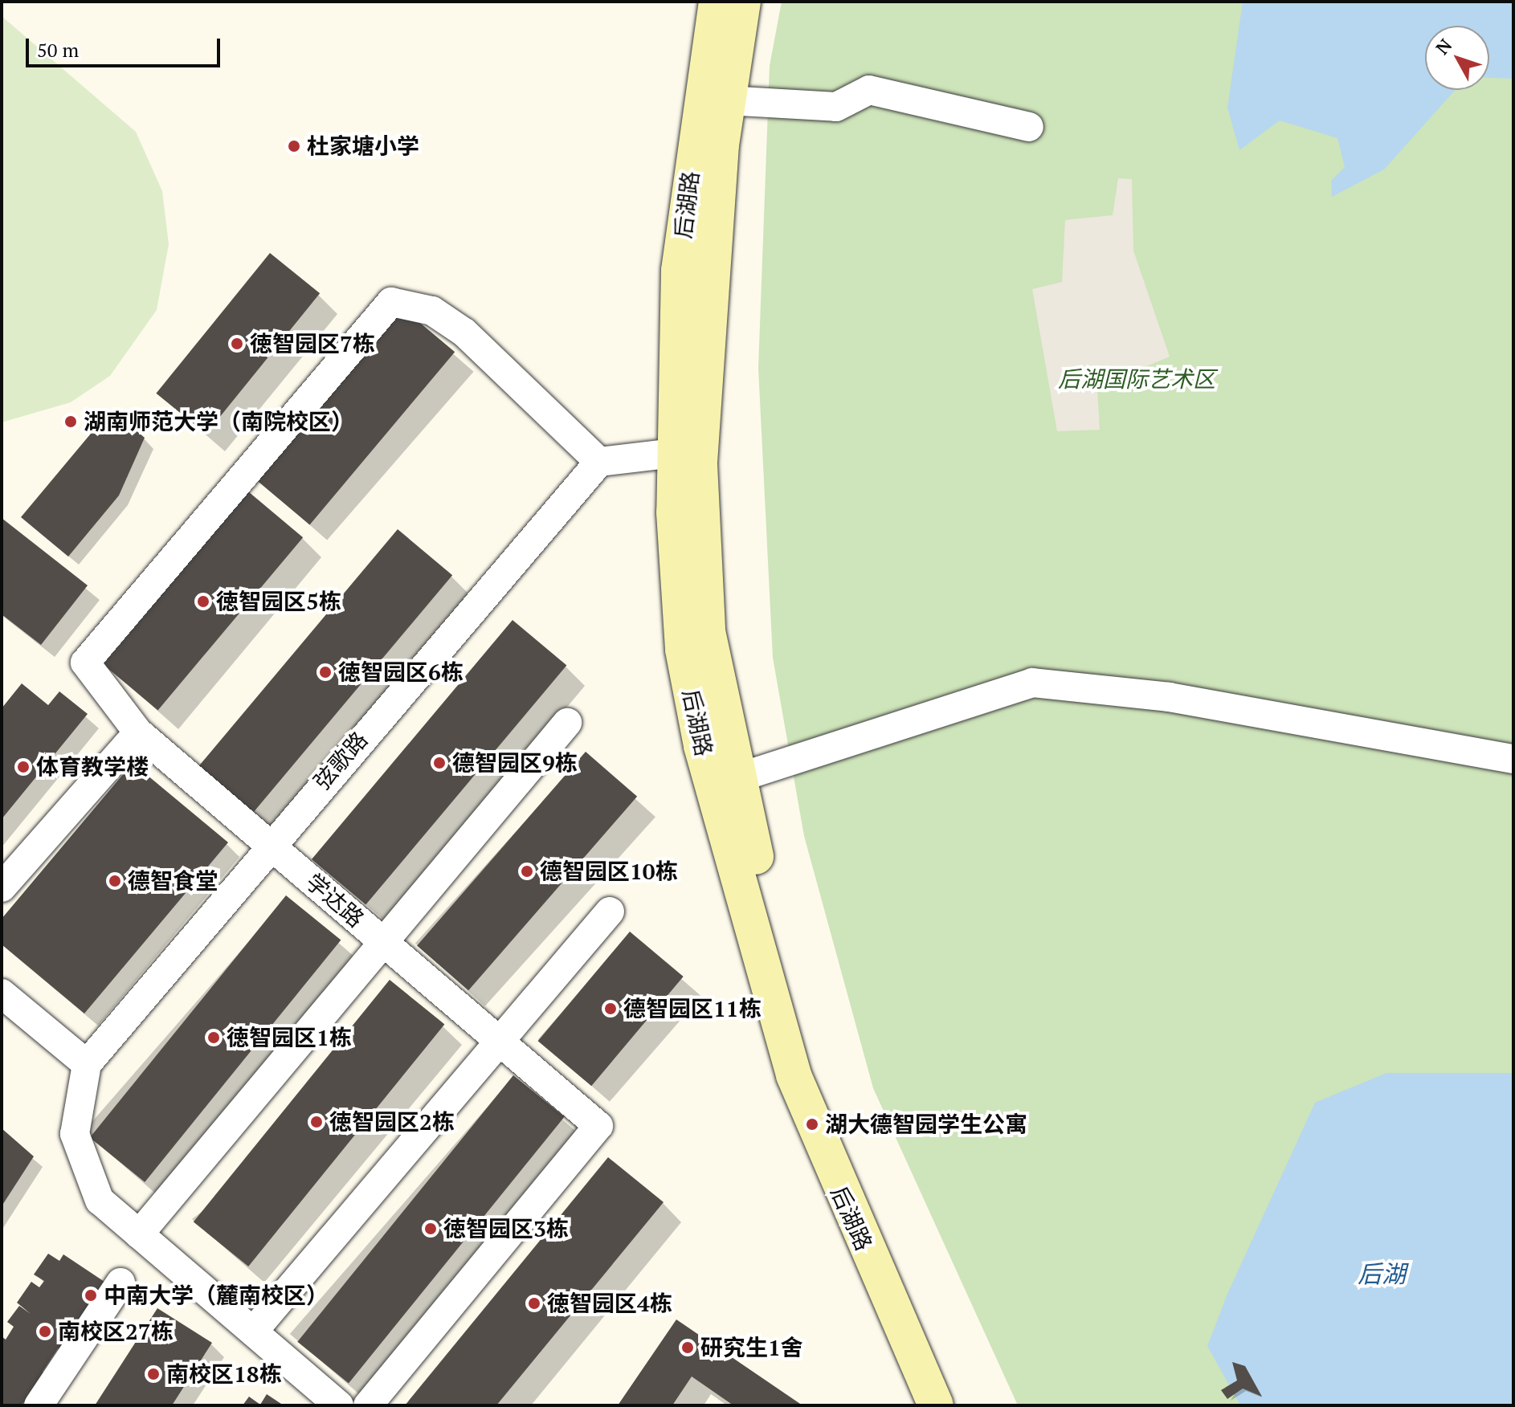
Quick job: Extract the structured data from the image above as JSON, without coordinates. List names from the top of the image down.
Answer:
{
  "streets": {
    "main road": ["后湖路"],
    "street": ["弦歌路", "学达路"]
  },
  "crossings": [
    ["弦歌路", "学达路"]
  ],
  "water": ["后湖"],
  "parks": ["后湖国际艺术区"],
  "places": [
    "杜家塘小学",
    "徳智园区7栋",
    "湖南师范大学（南院校区）",
    "徳智园区5栋",
    "徳智园区6栋",
    "德智园区9栋",
    "体育教学楼",
    "德智园区10栋",
    "德智食堂",
    "德智园区11栋",
    "徳智园区1栋",
    "徳智园区2栋",
    "湖大德智园学生公寓",
    "徳智园区3栋",
    "中南大学（麓南校区）",
    "徳智园区4栋",
    "南校区27栋",
    "研究生1舍",
    "南校区18栋"
  ],
  "scale_bar": "50 m",
  "north": "top left"
}
